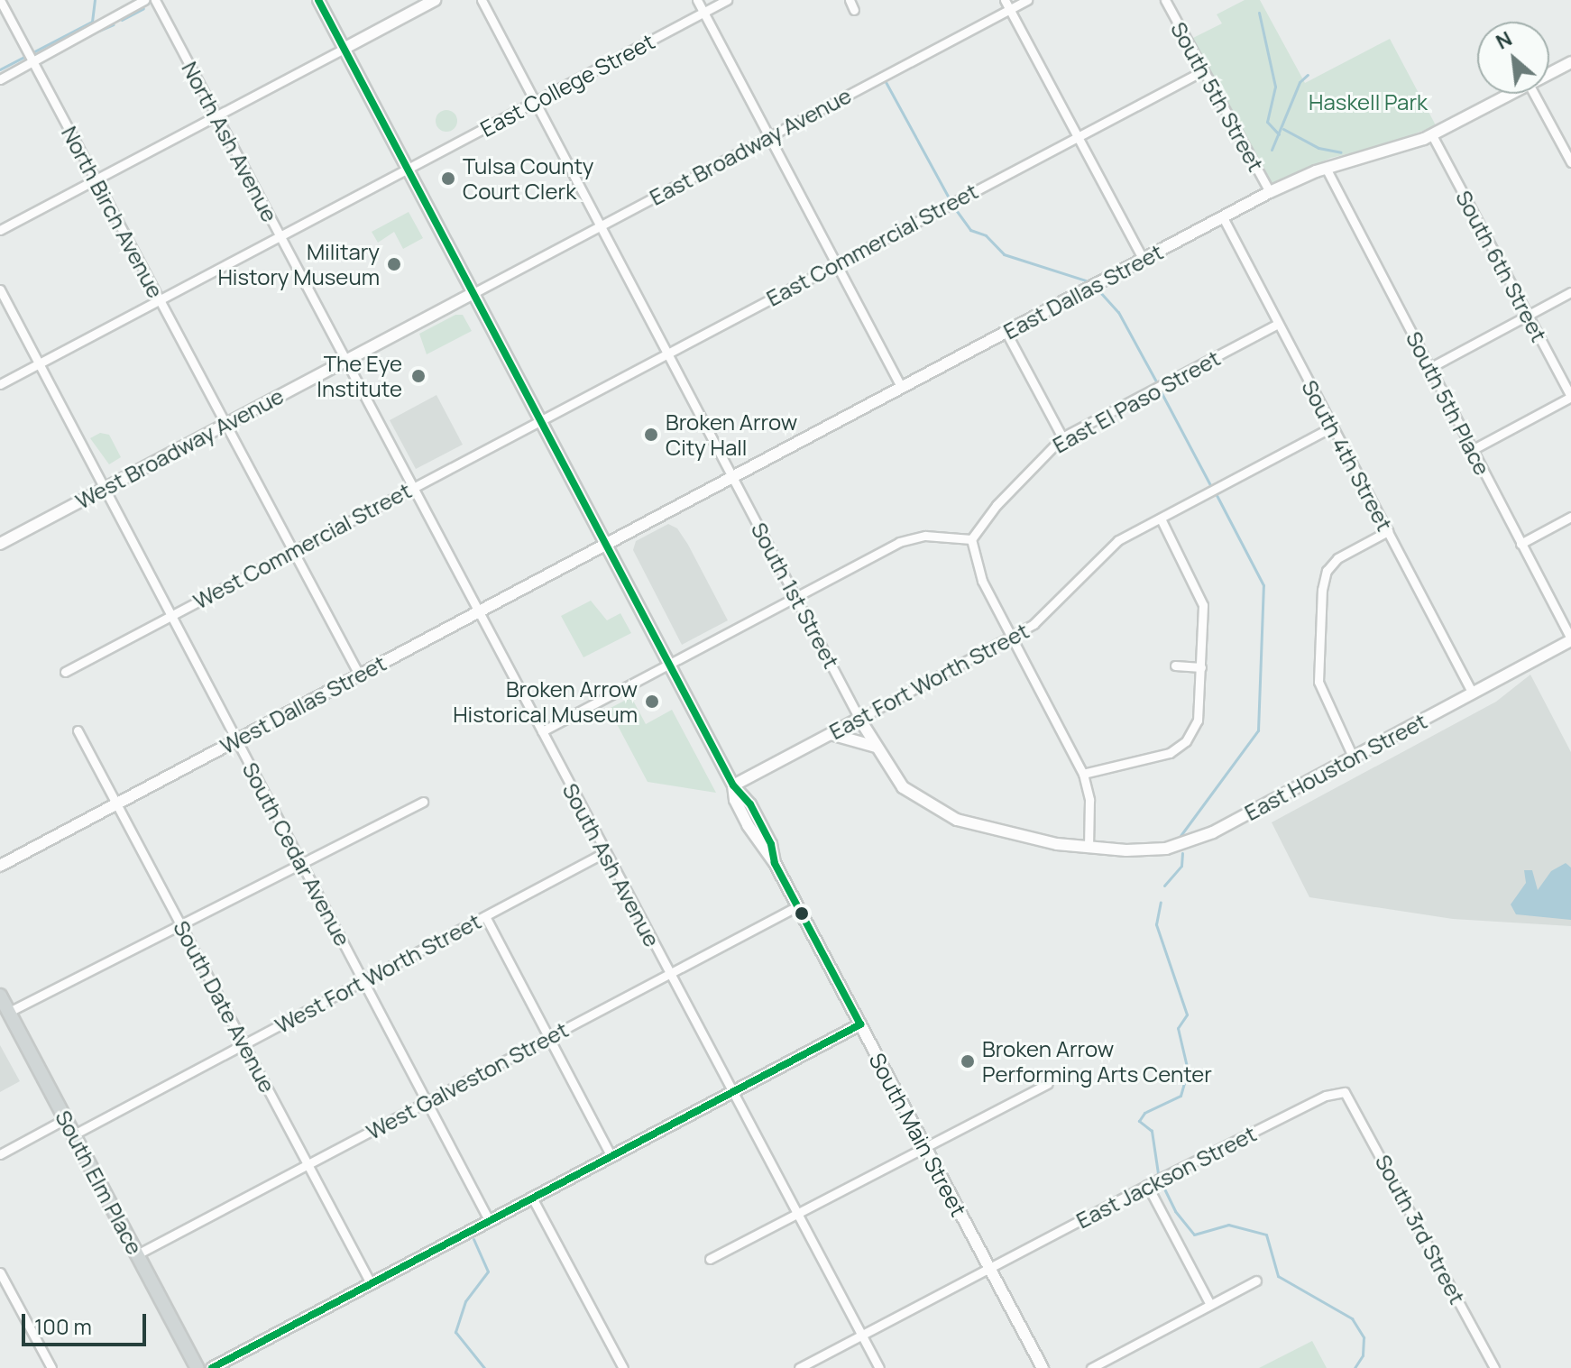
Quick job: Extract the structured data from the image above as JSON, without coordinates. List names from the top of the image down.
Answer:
{
  "streets": {
    "main road": ["South Elm Place"],
    "street": [
      "East College Street",
      "South 5th Street",
      "North Ash Avenue",
      "East Broadway Avenue",
      "North Birch Avenue",
      "East Commercial Street",
      "South 6th Street",
      "East Dallas Street",
      "East El Paso Street",
      "South 5th Place",
      "West Broadway Avenue",
      "South 4th Street",
      "West Commercial Street",
      "South 1st Street",
      "East Fort Worth Street",
      "West Dallas Street",
      "East Houston Street",
      "South Cedar Avenue",
      "South Ash Avenue",
      "West Fort Worth Street",
      "South Date Avenue",
      "West Galveston Street",
      "South Main Street",
      "East Jackson Street",
      "South 3rd Street"
    ]
  },
  "crossings": [
    ["East College Street", "North Ash Avenue"],
    ["East College Street", "North Birch Avenue"],
    ["East College Street", "South 1st Street"],
    ["East College Street", "South Cedar Avenue"],
    ["East College Street", "South Main Street"],
    ["South 5th Street", "East Commercial Street"],
    ["South 5th Street", "East Dallas Street"],
    ["North Ash Avenue", "West Broadway Avenue"],
    ["North Ash Avenue", "South Ash Avenue"],
    ["East Broadway Avenue", "West Broadway Avenue"],
    ["East Broadway Avenue", "South 1st Street"],
    ["East Broadway Avenue", "South Main Street"],
    ["North Birch Avenue", "West Broadway Avenue"],
    ["North Birch Avenue", "West Commercial Street"],
    ["North Birch Avenue", "West Dallas Street"],
    ["East Commercial Street", "West Commercial Street"],
    ["East Commercial Street", "South 1st Street"],
    ["East Commercial Street", "South Main Street"],
    ["South 6th Street", "East Dallas Street"],
    ["East Dallas Street", "South 5th Place"],
    ["East Dallas Street", "South 4th Street"],
    ["East Dallas Street", "South 1st Street"],
    ["East Dallas Street", "West Dallas Street"],
    ["East Dallas Street", "South Main Street"],
    ["East El Paso Street", "South 4th Street"],
    ["South 5th Place", "East Houston Street"],
    ["West Broadway Avenue", "South Cedar Avenue"],
    ["West Broadway Avenue", "South Ash Avenue"],
    ["West Broadway Avenue", "South Main Street"],
    ["South 4th Street", "East Fort Worth Street"],
    ["South 4th Street", "East Houston Street"],
    ["West Commercial Street", "South Cedar Avenue"],
    ["West Commercial Street", "South Ash Avenue"],
    ["West Commercial Street", "South Main Street"],
    ["South 1st Street", "East Fort Worth Street"],
    ["South 1st Street", "East Houston Street"],
    ["East Fort Worth Street", "South Main Street"],
    ["West Dallas Street", "South Cedar Avenue"],
    ["West Dallas Street", "South Ash Avenue"],
    ["West Dallas Street", "South Date Avenue"],
    ["West Dallas Street", "South Main Street"],
    ["South Cedar Avenue", "West Fort Worth Street"],
    ["South Cedar Avenue", "West Galveston Street"],
    ["South Ash Avenue", "West Fort Worth Street"],
    ["South Ash Avenue", "West Galveston Street"],
    ["South Ash Avenue", "East Jackson Street"],
    ["West Fort Worth Street", "South Date Avenue"],
    ["West Fort Worth Street", "South Elm Place"],
    ["South Date Avenue", "West Galveston Street"],
    ["West Galveston Street", "South Main Street"],
    ["West Galveston Street", "South Elm Place"],
    ["South Main Street", "East Jackson Street"],
    ["East Jackson Street", "South 3rd Street"]
  ],
  "parks": ["Haskell Park"],
  "places": [
    "Tulsa County Court Clerk",
    "Military History Museum",
    "The Eye Institute",
    "Broken Arrow City Hall",
    "Broken Arrow Historical Museum",
    "Broken Arrow Performing Arts Center"
  ],
  "scale_bar": "100 m",
  "north": "top left"
}
